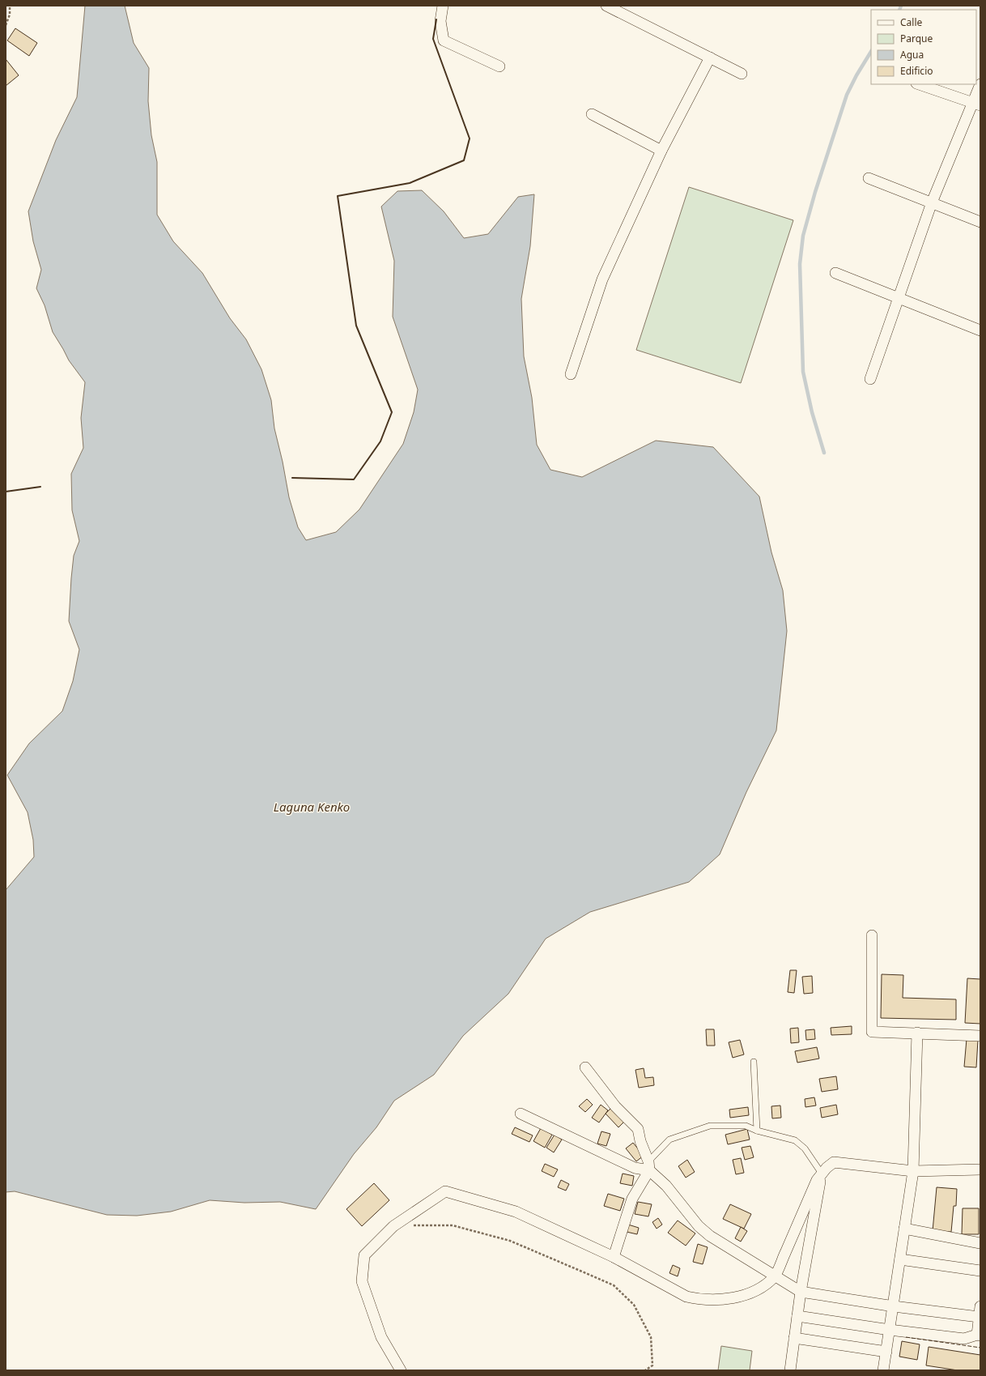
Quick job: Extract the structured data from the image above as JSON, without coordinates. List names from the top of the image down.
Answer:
{
  "water": ["Laguna Kenko"],
  "legend": [
    "Calle",
    "Parque",
    "Agua",
    "Edificio"
  ]
}
